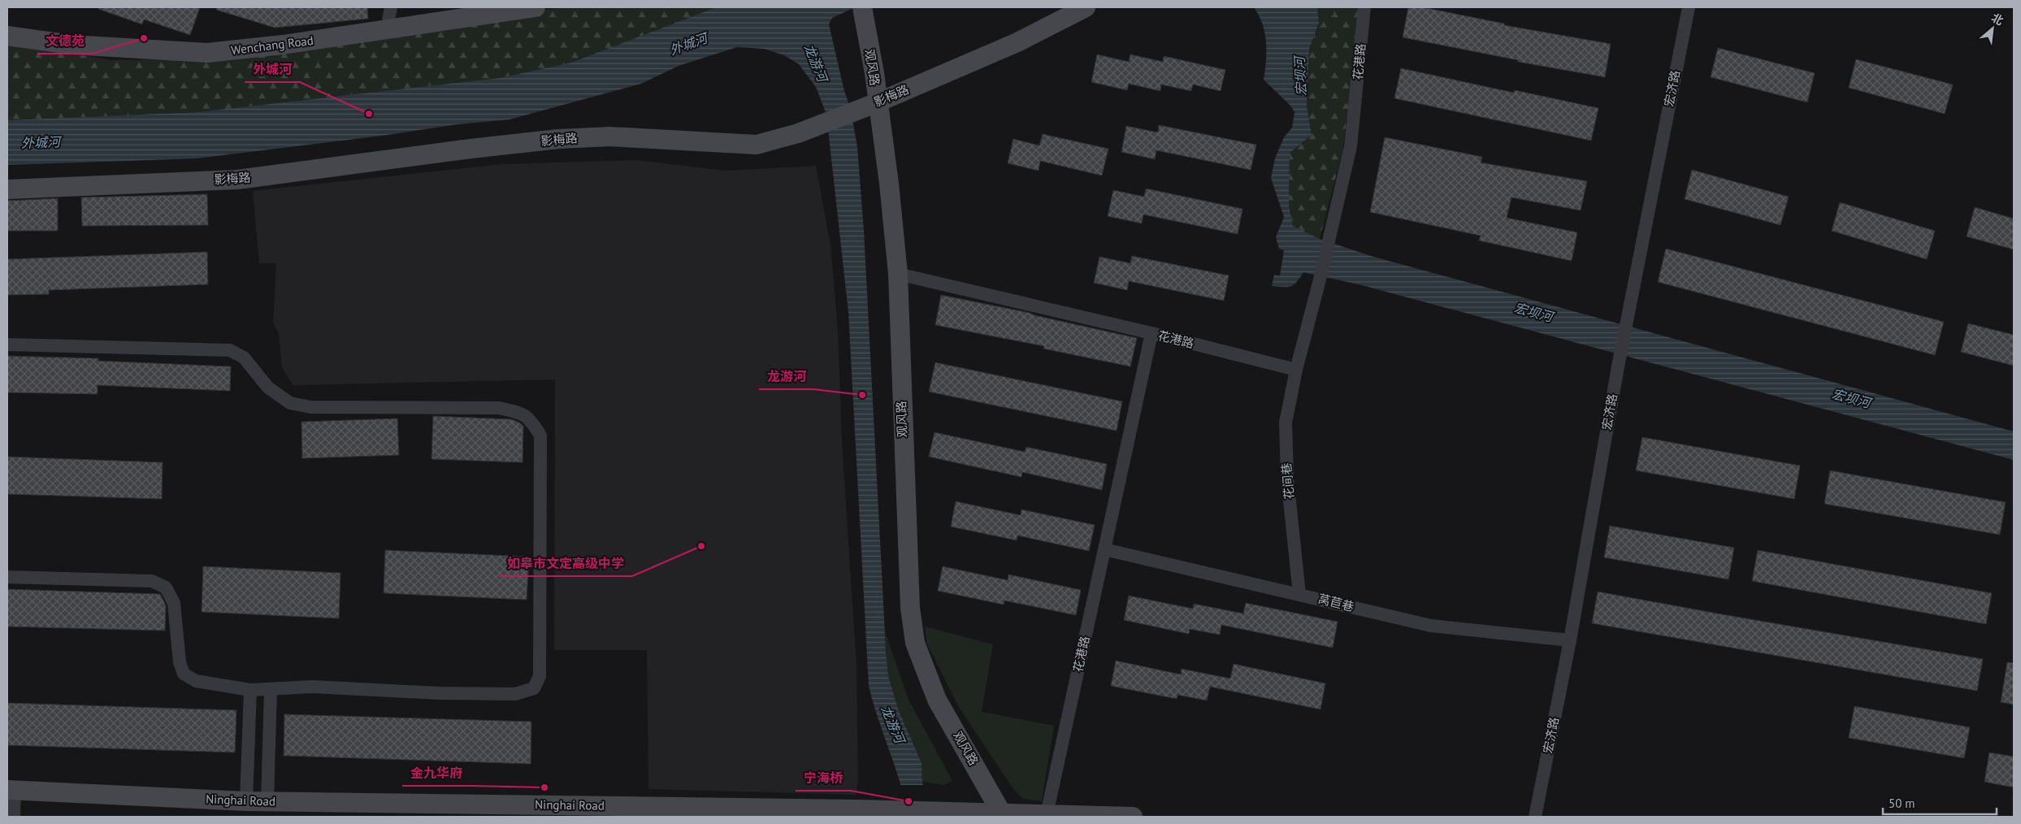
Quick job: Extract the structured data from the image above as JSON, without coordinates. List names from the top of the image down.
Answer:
{
  "streets": {
    "street": [
      "Wenchang Road",
      "花港路",
      "观风路",
      "宏济路",
      "影梅路",
      "花间巷",
      "莴苣巷",
      "Ninghai Road"
    ]
  },
  "crossings": [
    ["花港路", "花间巷"],
    ["花港路", "莴苣巷"],
    ["花港路", "Ninghai Road"],
    ["观风路", "影梅路"],
    ["观风路", "Ninghai Road"],
    ["宏济路", "莴苣巷"],
    ["花间巷", "莴苣巷"]
  ],
  "water": ["外城河", "龙游河", "宏坝河"],
  "places": [
    "文德苑",
    "外城河",
    "龙游河",
    "如皋市文定高级中学",
    "金九华府",
    "宁海桥"
  ],
  "scale_bar": "50 m",
  "north": "top right"
}
